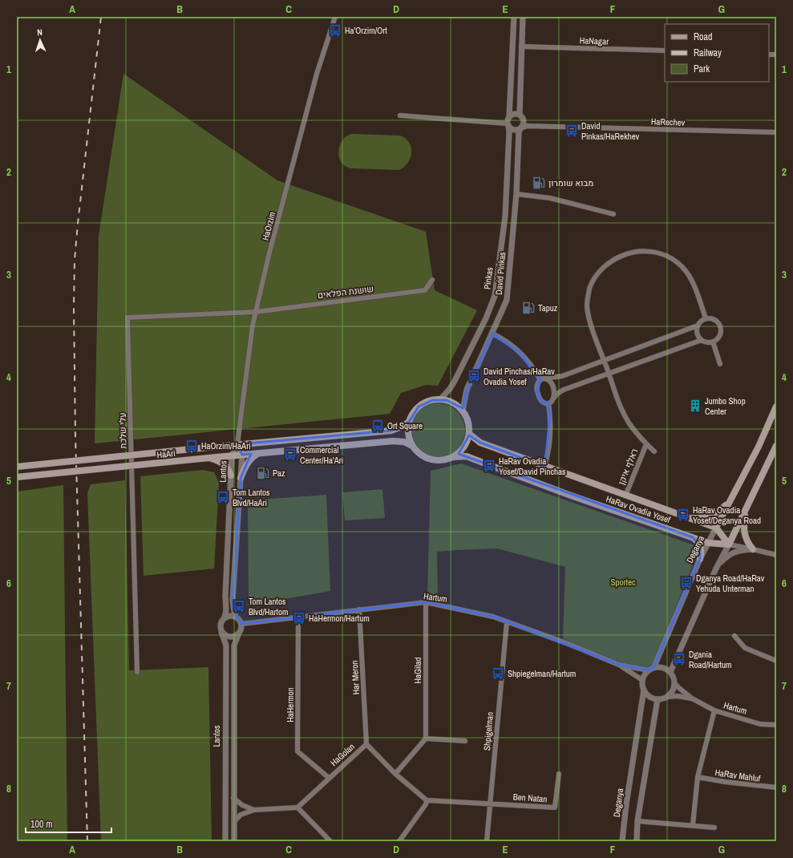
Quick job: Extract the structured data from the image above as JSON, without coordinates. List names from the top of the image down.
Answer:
{
  "streets": {
    "main road": ["HaAri", "HaRav Ovadia Yosef", "Deganya"],
    "street": [
      "HaNagar",
      "HaRechev",
      "HaOrzim",
      "David Pinkas",
      "Pinkas",
      "שושנת הפלאים",
      "עלי שלכת",
      "ראלף איקן",
      "Lantos",
      "Hartum",
      "HaGilad",
      "Har Meron",
      "HaHermon",
      "Shpigelman",
      "HaGolan",
      "HaRav Mahluf",
      "Ben Natan"
    ]
  },
  "crossings": [
    ["HaRechev", "David Pinkas"],
    ["HaRechev", "Pinkas"],
    ["HaOrzim", "שושנת הפלאים"],
    ["HaOrzim", "עלי שלכת"],
    ["HaOrzim", "HaAri"],
    ["HaOrzim", "Lantos"],
    ["David Pinkas", "Pinkas"],
    ["David Pinkas", "HaAri"],
    ["David Pinkas", "HaRav Ovadia Yosef"],
    ["Pinkas", "HaAri"],
    ["Pinkas", "HaRav Ovadia Yosef"],
    ["שושנת הפלאים", "עלי שלכת"],
    ["HaAri", "Lantos"],
    ["HaAri", "HaRav Ovadia Yosef"],
    ["ראלף איקן", "HaRav Ovadia Yosef"],
    ["Lantos", "Hartum"],
    ["HaRav Ovadia Yosef", "Deganya"],
    ["Deganya", "Hartum"],
    ["Hartum", "HaGilad"],
    ["Hartum", "Har Meron"],
    ["Hartum", "HaHermon"],
    ["Hartum", "Shpigelman"],
    ["Har Meron", "HaGolan"],
    ["HaHermon", "HaGolan"],
    ["Shpigelman", "Ben Natan"]
  ],
  "parks": ["Sportec"],
  "places": {
    "bus stop": [
      "Ha'Orzim/Ort",
      "David Pinkas/HaRekhev",
      "David Pinchas/HaRav Ovadia Yosef",
      "Ort Square",
      "HaOrzim/HaAri",
      "Commercial Center/Ha'Ari",
      "HaRav Ovadia Yosef/David Pinchas",
      "Tom Lantos Blvd/HaAri",
      "HaRav Ovadia Yosef/Deganya Road",
      "Dganya Road/HaRav Yehuda Unterman",
      "Tom Lantos Blvd/Hartom",
      "HaHermon/Hartum",
      "Dgania Road/Hartum",
      "Shpiegelman/Hartum"
    ],
    "fuel station": ["מבוא שומרון", "Tapuz", "Paz"],
    "building": ["Jumbo Shop Center"]
  },
  "legend": ["Road", "Railway", "Park"],
  "scale_bar": "100 m",
  "north": "top",
  "grid": {
    "columns": [
      "A",
      "B",
      "C",
      "D",
      "E",
      "F",
      "G"
    ],
    "rows": [
      "1",
      "2",
      "3",
      "4",
      "5",
      "6",
      "7",
      "8"
    ]
  }
}
